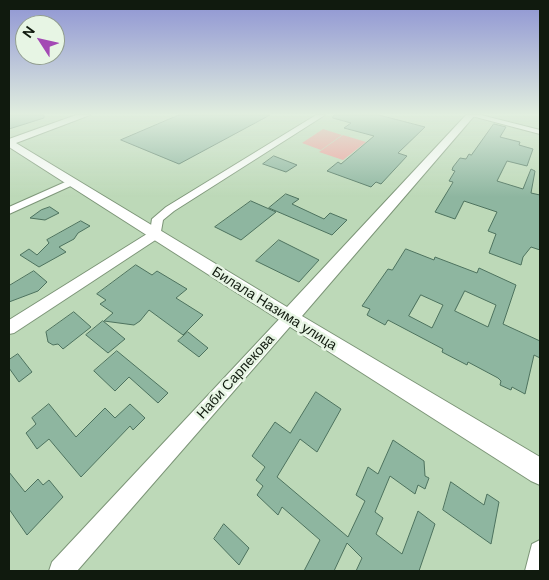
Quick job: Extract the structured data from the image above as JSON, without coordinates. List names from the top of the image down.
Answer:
{
  "streets": {
    "street": ["Билала Назима улица", "Наби Сарпекова"]
  },
  "crossings": [
    ["Билала Назима улица", "Наби Сарпекова"]
  ],
  "north": "top left"
}
